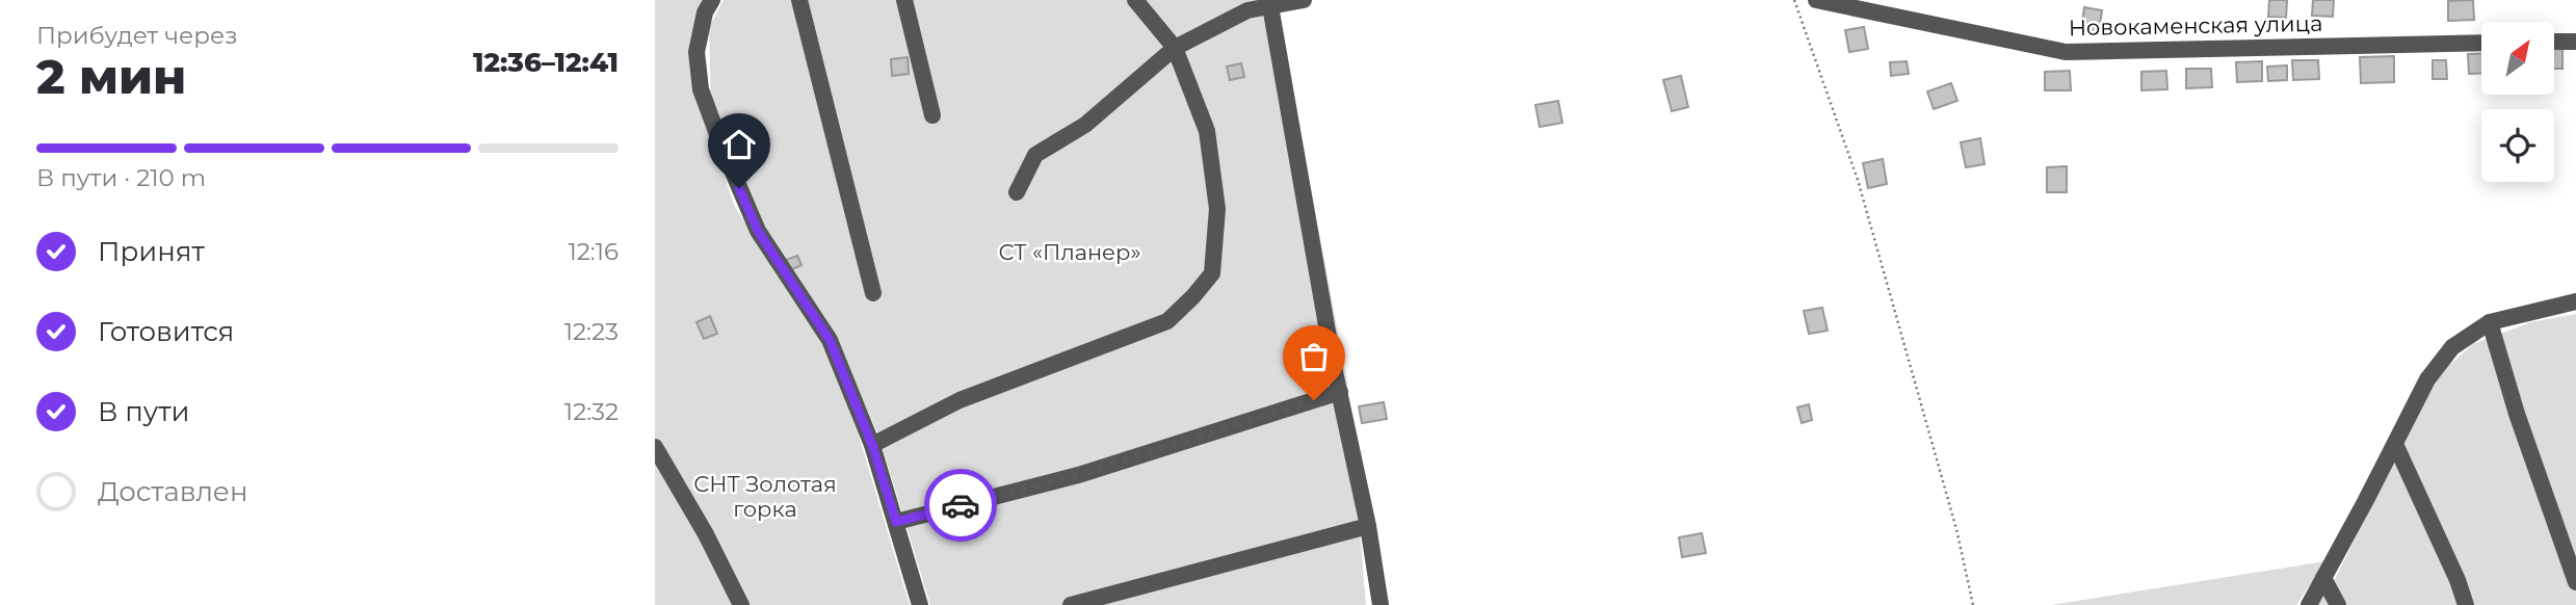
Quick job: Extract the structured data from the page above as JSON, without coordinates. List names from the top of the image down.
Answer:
{
  "streets": {
    "street": ["Новокаменская улица"]
  },
  "parks": ["СТ «Планер»", "СНТ Золотая горка"],
  "north": "top right",
  "page": {
    "heading": ["2 мин", "Прибудет через", "12:36–12:41"],
    "bar": "В пути · 210 m",
    "list": [
      ["Принят", "12:16"],
      ["Готовится", "12:23"],
      ["В пути", "12:32"],
      "Доставлен"
    ]
  }
}
